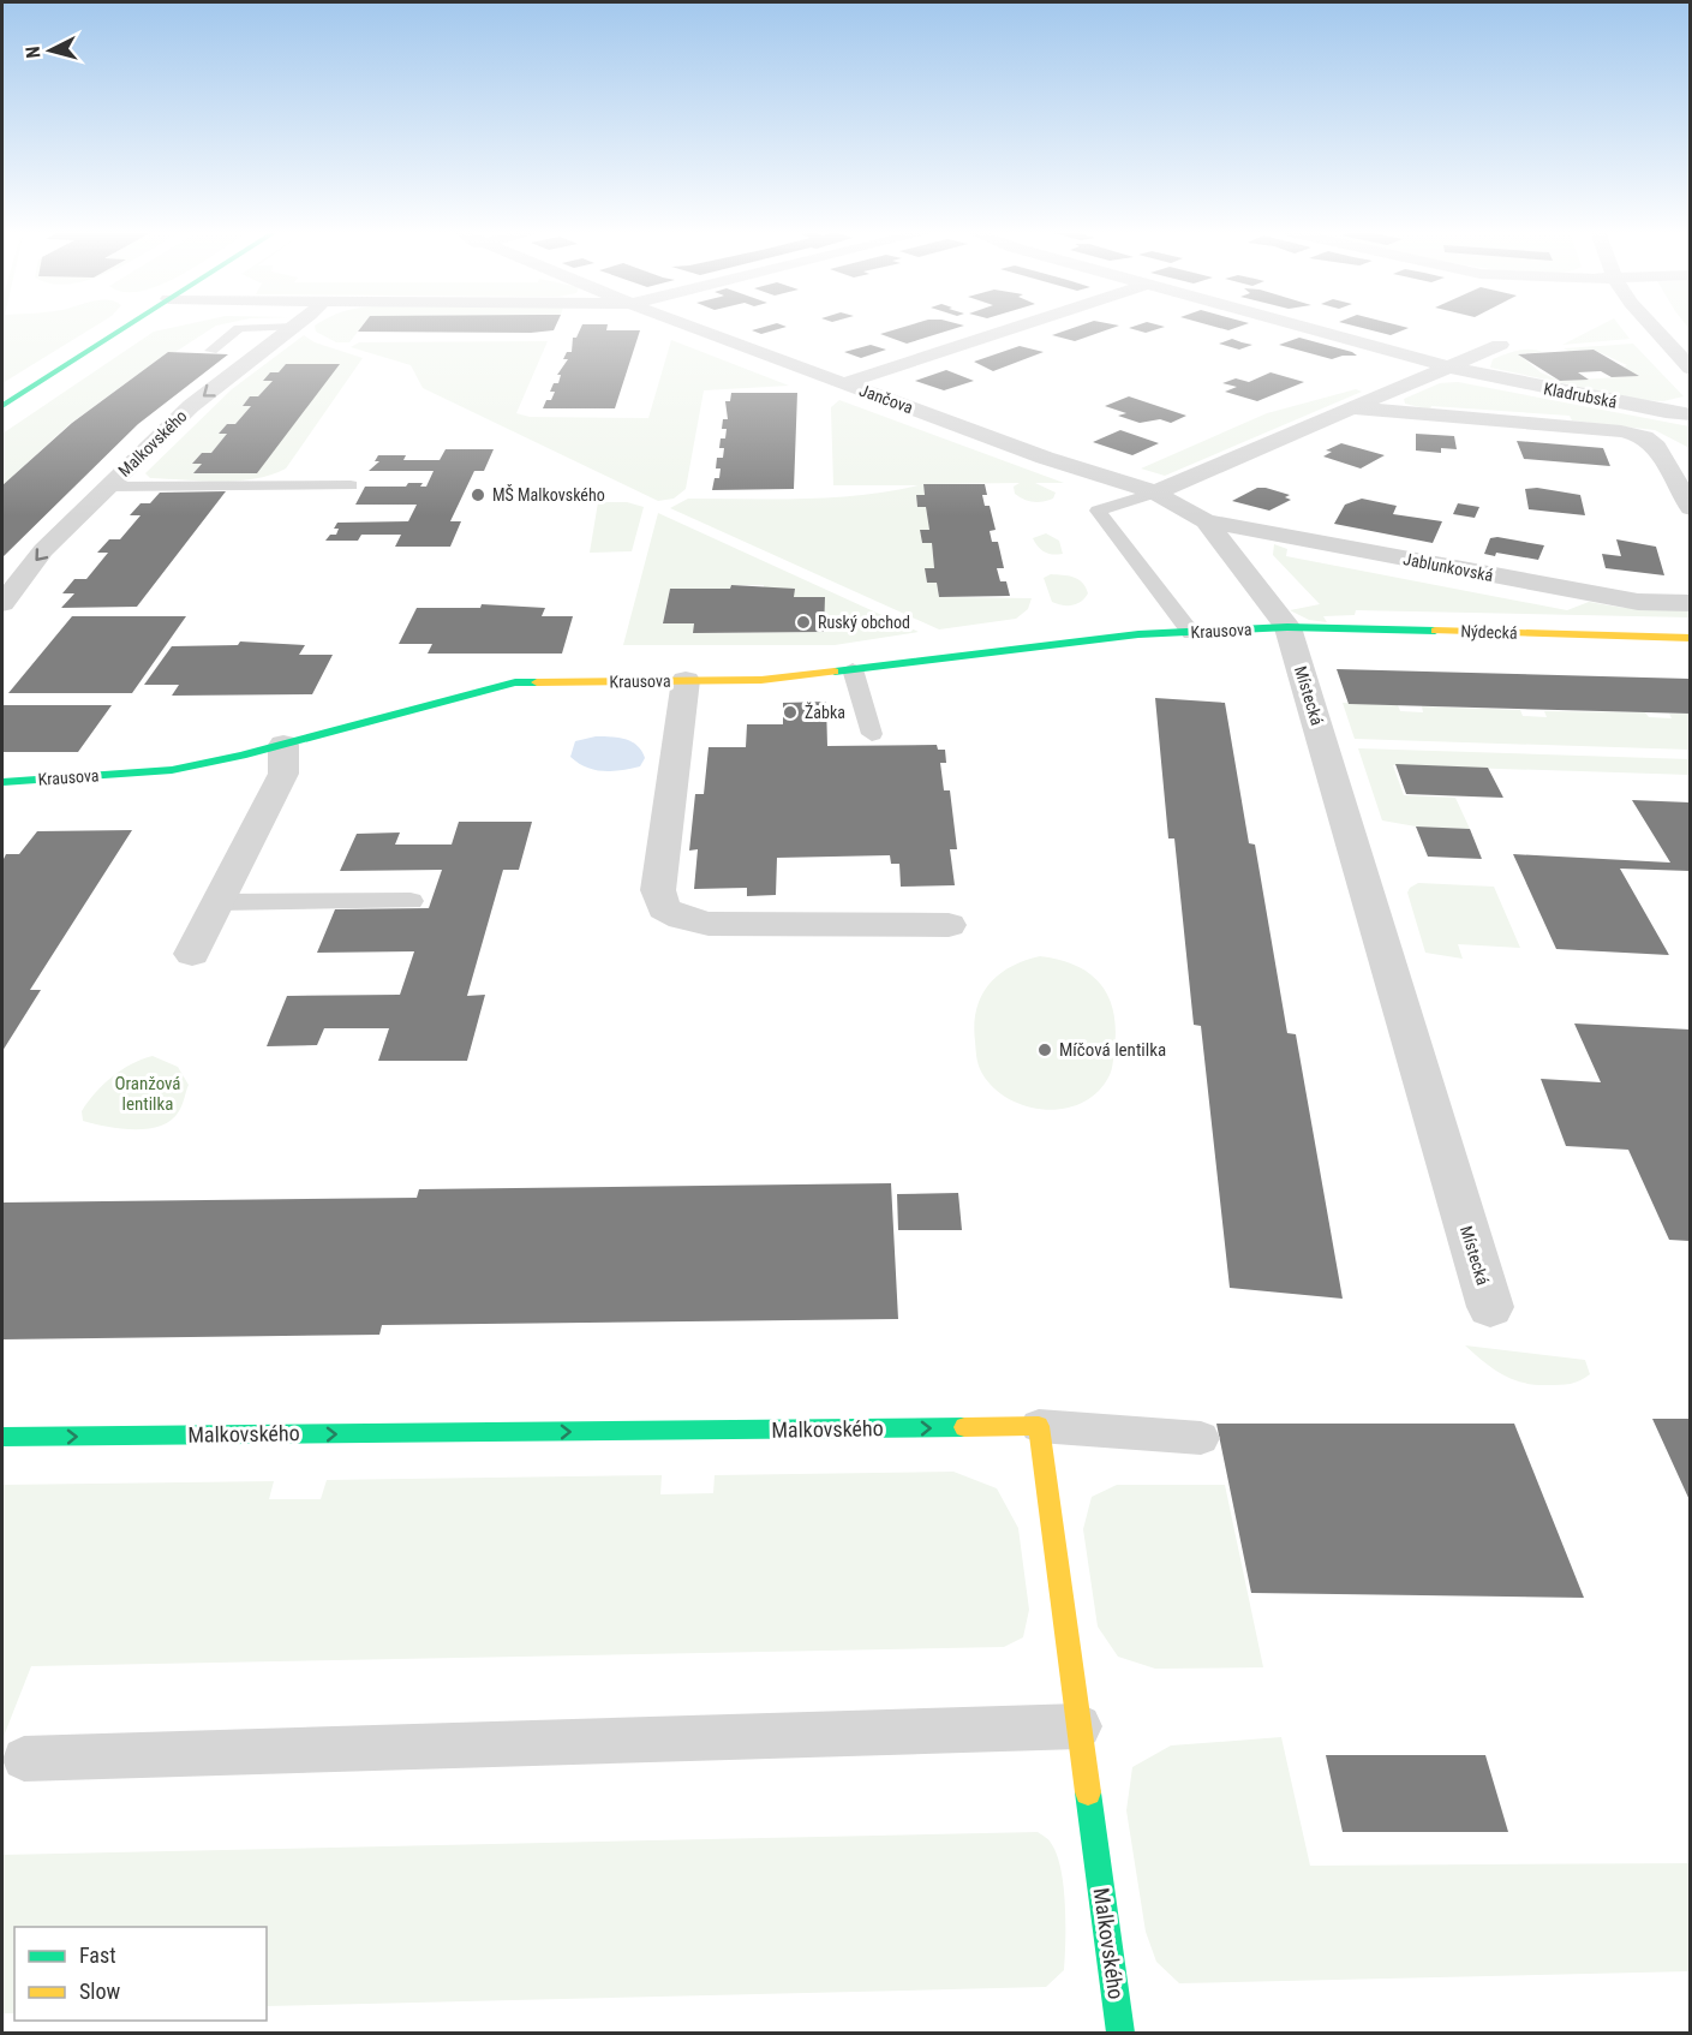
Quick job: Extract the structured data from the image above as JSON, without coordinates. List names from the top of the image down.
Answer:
{
  "streets": {
    "street": [
      "Kladrubská",
      "Jančova",
      "Malkovského",
      "Jablunkovská",
      "Krausova",
      "Nýdecká",
      "Místecká"
    ]
  },
  "crossings": [
    ["Jančova", "Místecká"],
    ["Jablunkovská", "Místecká"],
    ["Krausova", "Nýdecká"],
    ["Krausova", "Místecká"],
    ["Nýdecká", "Místecká"]
  ],
  "parks": ["Oranžová lentilka"],
  "places": [
    "MŠ Malkovského",
    "Ruský obchod",
    "Žabka",
    "Míčová lentilka"
  ],
  "legend": ["Fast", "Slow"],
  "north": "left"
}
